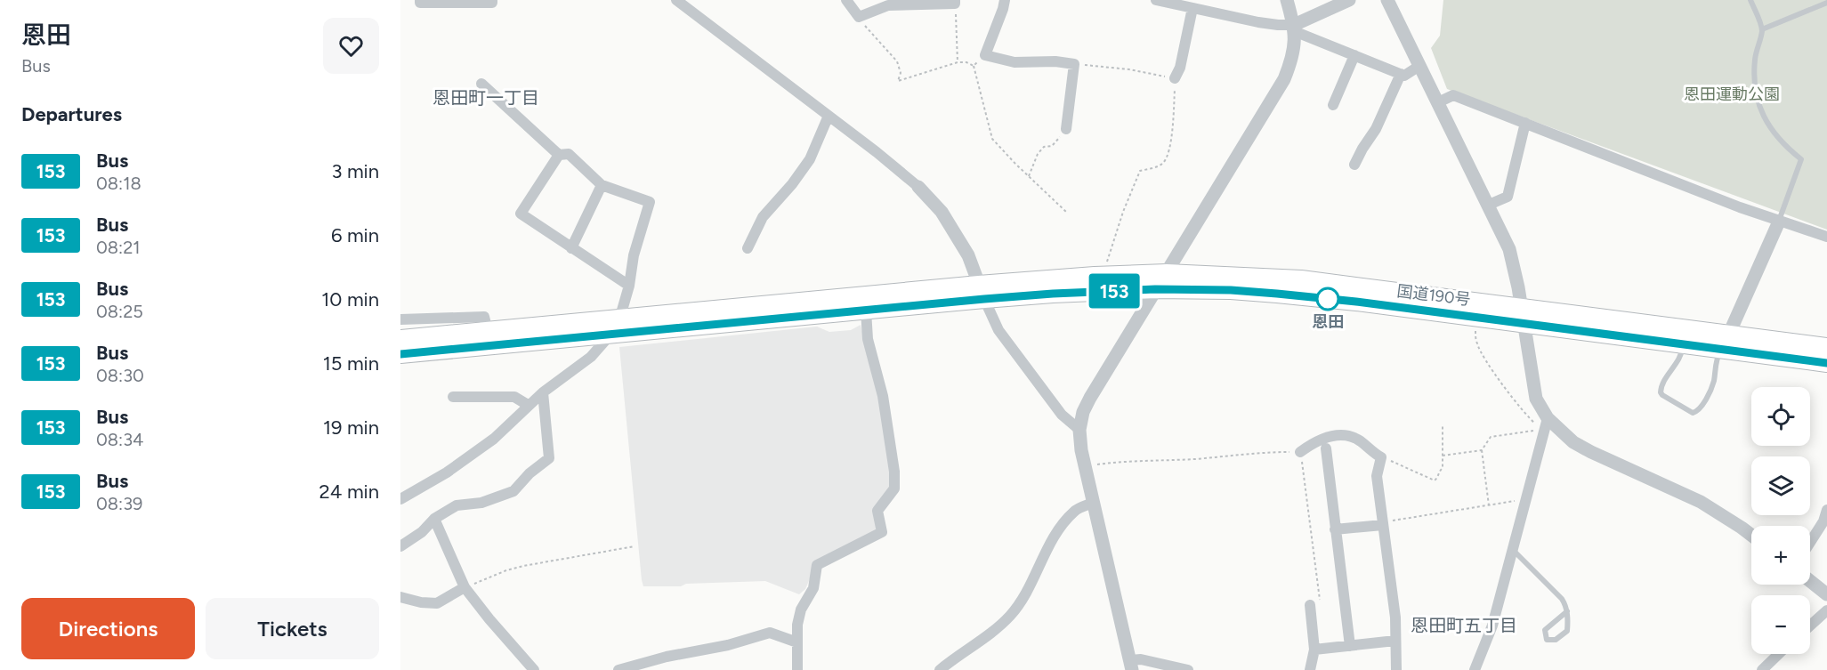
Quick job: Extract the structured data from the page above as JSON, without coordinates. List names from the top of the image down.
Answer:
{
  "streets": {
    "highway": ["国道190号"]
  },
  "districts": ["恩田町一丁目", "恩田町五丁目"],
  "parks": ["恩田運動公園"],
  "places": ["恩田"],
  "lines": ["bus line 153"],
  "page": {
    "heading": [
      ["恩田", "Bus"],
      "Departures"
    ],
    "on_map": "153",
    "list": [
      {
        "mark": "153",
        "name": "Bus",
        "note": "08:18",
        "value": "3 min"
      },
      {
        "mark": "153",
        "name": "Bus",
        "note": "08:21",
        "value": "6 min"
      },
      {
        "mark": "153",
        "name": "Bus",
        "note": "08:25",
        "value": "10 min"
      },
      {
        "mark": "153",
        "name": "Bus",
        "note": "08:30",
        "value": "15 min"
      },
      {
        "mark": "153",
        "name": "Bus",
        "note": "08:34",
        "value": "19 min"
      },
      {
        "mark": "153",
        "name": "Bus",
        "note": "08:39",
        "value": "24 min"
      }
    ],
    "map_buttons": ["+", "−"],
    "buttons": ["Directions", "Tickets"]
  }
}
